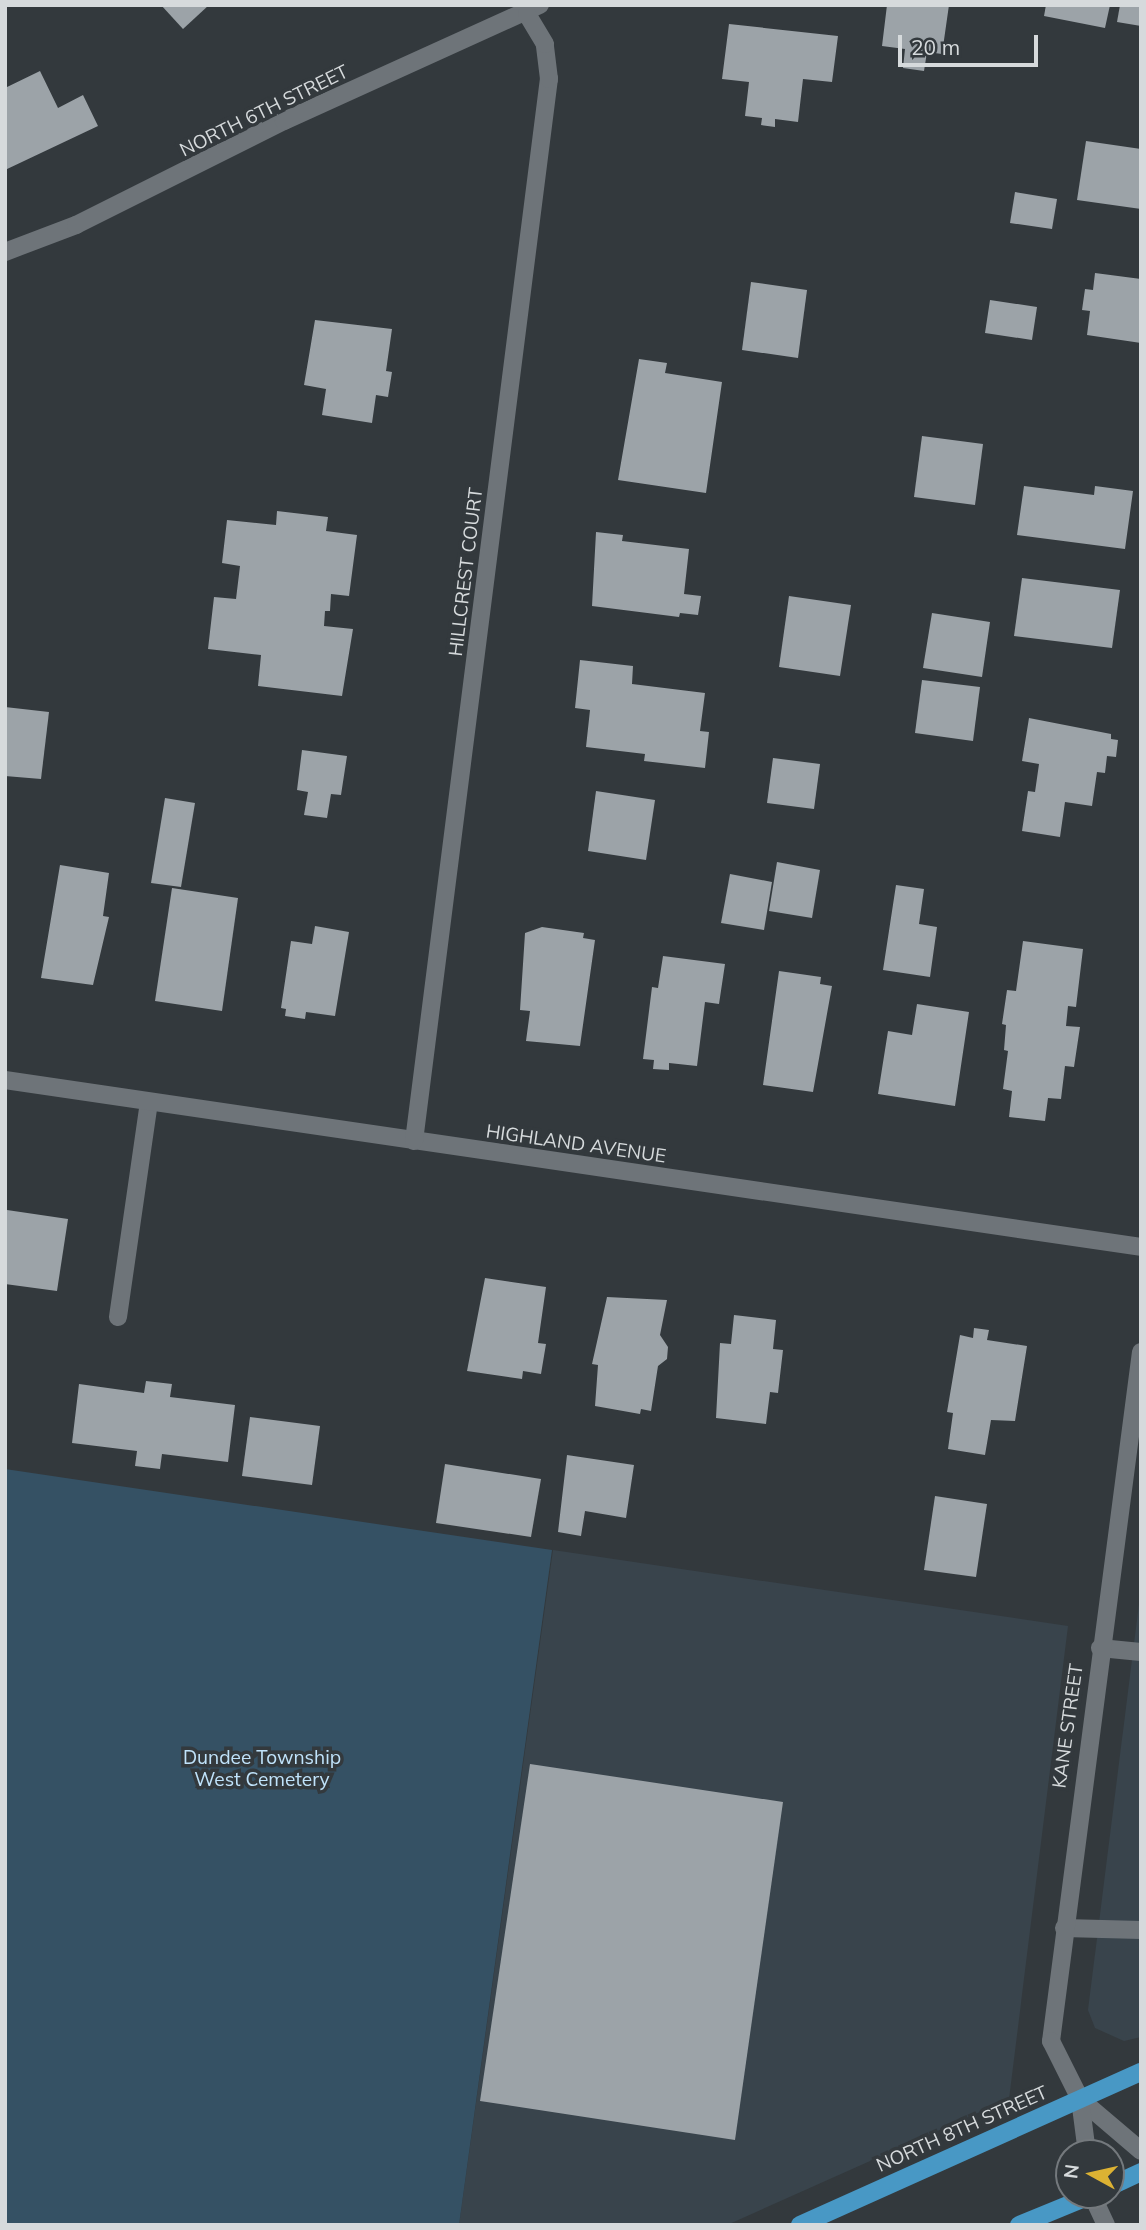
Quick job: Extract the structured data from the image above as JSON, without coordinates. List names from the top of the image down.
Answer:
{
  "streets": {
    "main road": ["NORTH 8TH STREET"],
    "street": [
      "NORTH 6TH STREET",
      "HILLCREST COURT",
      "HIGHLAND AVENUE",
      "KANE STREET"
    ]
  },
  "crossings": [
    ["NORTH 6TH STREET", "HILLCREST COURT"],
    ["HILLCREST COURT", "HIGHLAND AVENUE"],
    ["KANE STREET", "NORTH 8TH STREET"]
  ],
  "parks": ["Dundee Township West Cemetery"],
  "scale_bar": "20 m",
  "north": "left"
}
